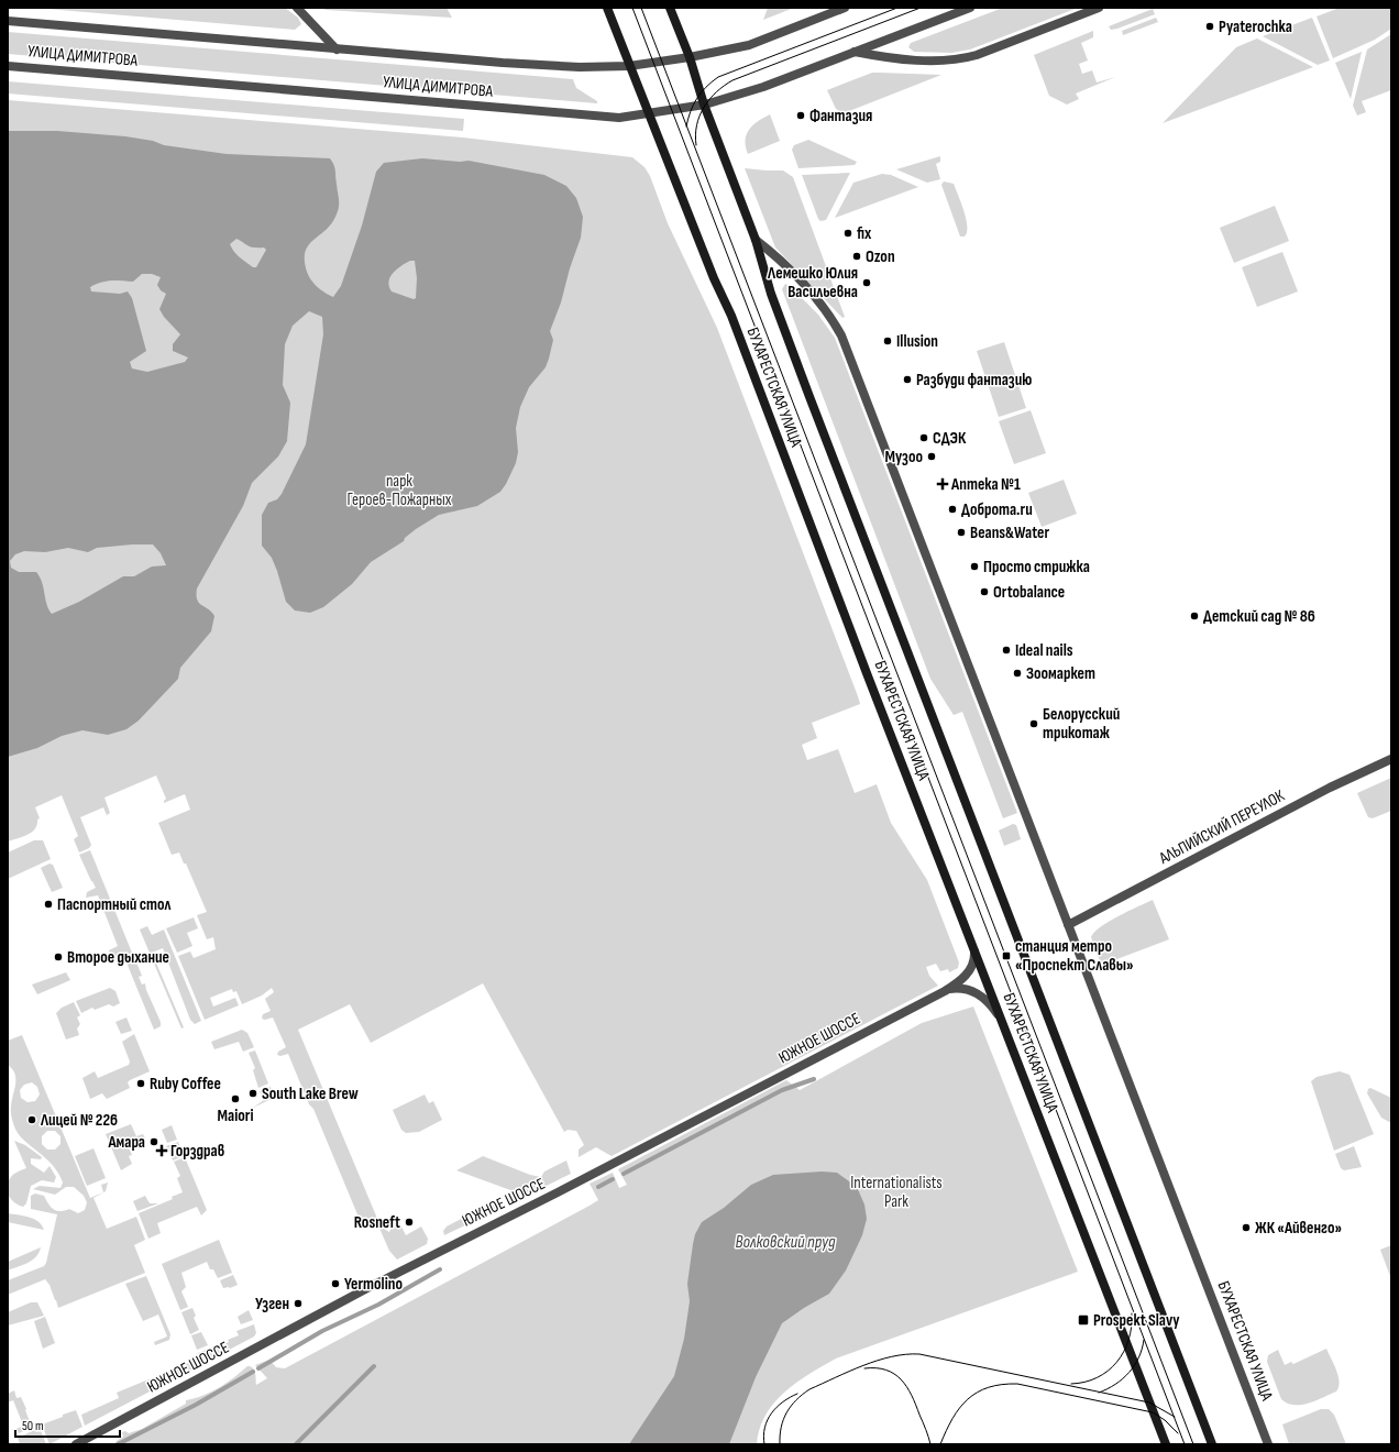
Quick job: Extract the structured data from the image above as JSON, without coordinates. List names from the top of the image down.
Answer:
{
  "streets": {
    "main road": ["БУХАРЕСТСКАЯ УЛИЦА"],
    "street": ["УЛИЦА ДИМИТРОВА", "АЛЬПИЙСКИЙ ПЕРЕУЛОК", "ЮЖНОЕ ШОССЕ"]
  },
  "crossings": [
    ["УЛИЦА ДИМИТРОВА", "БУХАРЕСТСКАЯ УЛИЦА"],
    ["БУХАРЕСТСКАЯ УЛИЦА", "АЛЬПИЙСКИЙ ПЕРЕУЛОК"],
    ["БУХАРЕСТСКАЯ УЛИЦА", "ЮЖНОЕ ШОССЕ"]
  ],
  "water": ["Волковский пруд"],
  "parks": ["парк Героев-Пожарных", "Internationalists Park"],
  "places": {
    "other": [
      "Pyaterochka",
      "Фантазия",
      "fix",
      "Ozon",
      "Лемешко Юлия Васильевна",
      "Illusion",
      "Разбуди фантазию",
      "СДЭК",
      "Музоо",
      "Доброта.ru",
      "Beans&Water",
      "Просто стрижка",
      "Ortobalance",
      "Детский сад № 86",
      "Ideal nails",
      "Зоомаркет",
      "Белорусский трикотаж",
      "Паспортный стол",
      "Второе дыхание",
      "Ruby Coffee",
      "South Lake Brew",
      "Maiori",
      "Лицей № 226",
      "Амара",
      "Rosneft",
      "ЖК «Айвенго»",
      "Yermolino",
      "Узген"
    ],
    "health": ["Аптека №1", "Горздрав"],
    "transit": ["станция метро «Проспект Славы»", "Prospekt Slavy"]
  },
  "scale_bar": "50 m"
}
